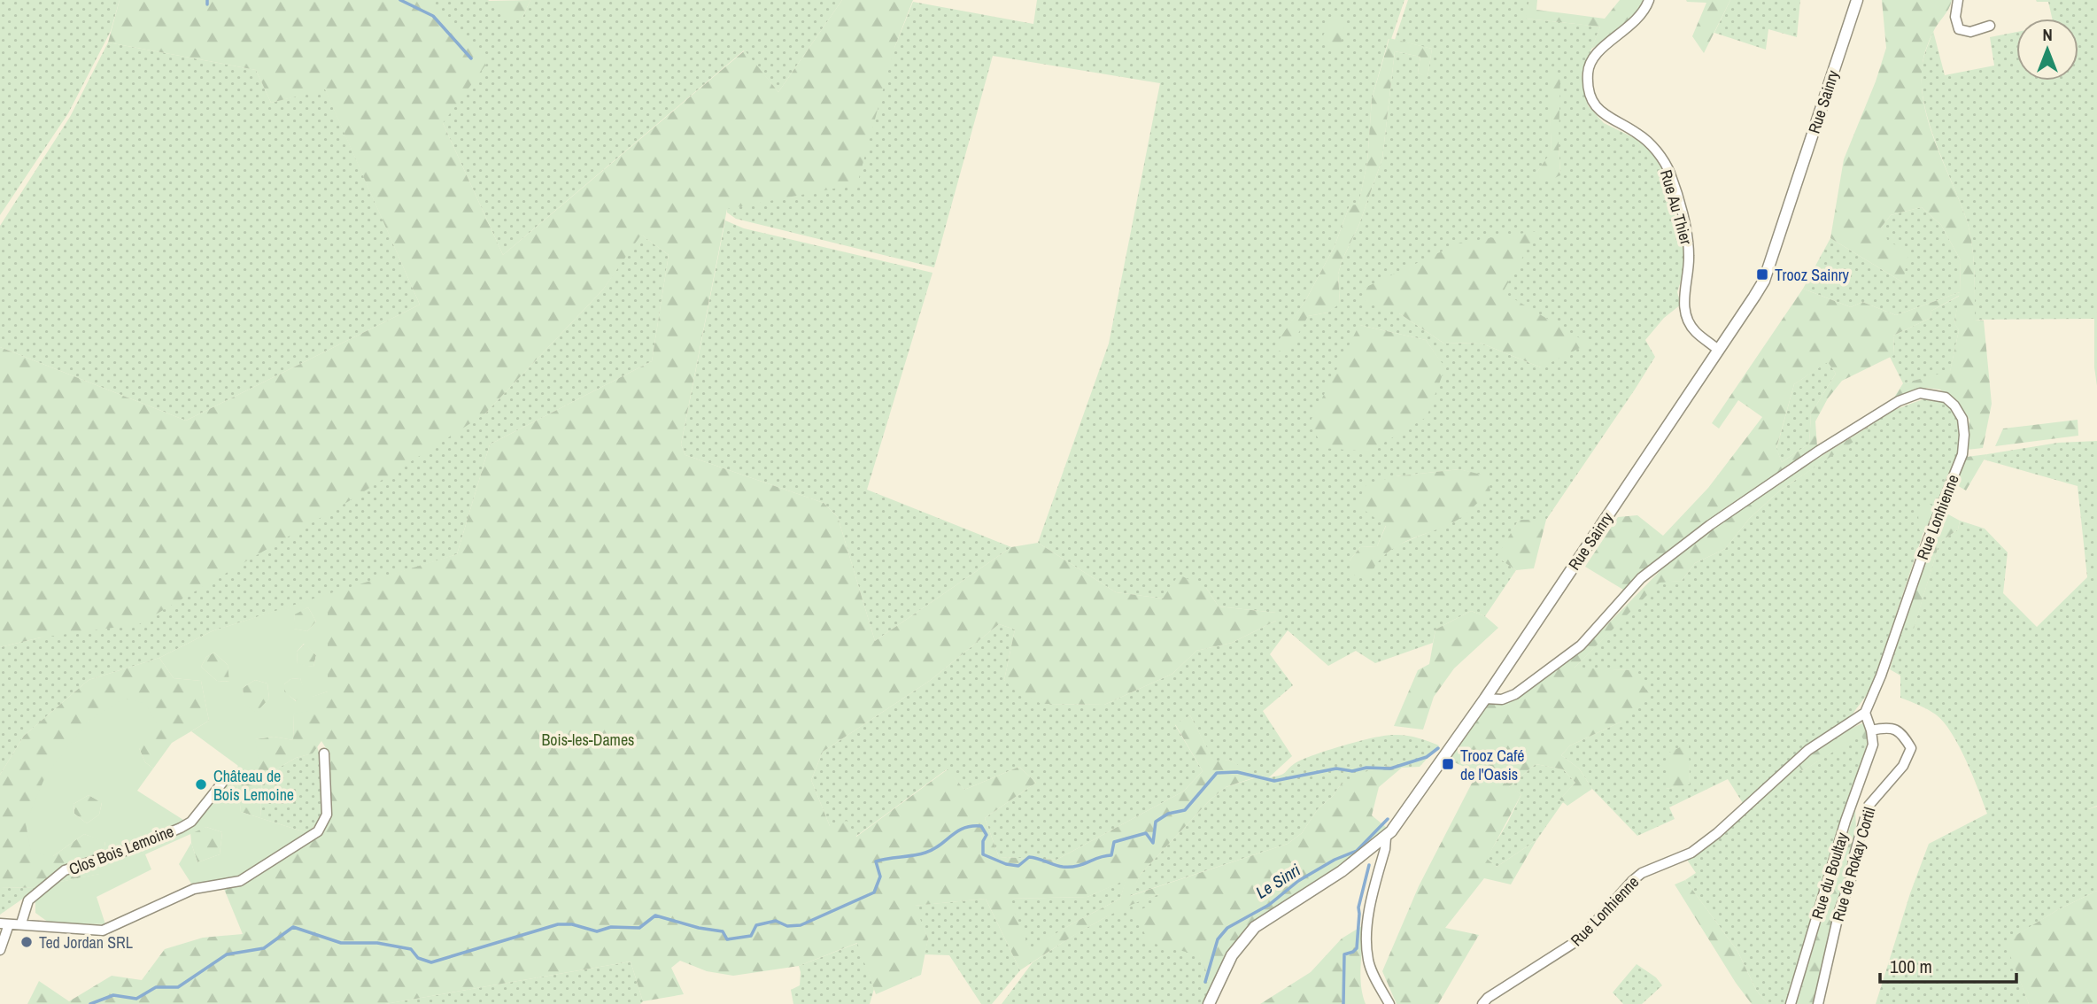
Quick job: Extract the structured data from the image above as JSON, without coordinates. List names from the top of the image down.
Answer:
{
  "streets": {
    "street": [
      "Rue Sainry",
      "Rue Au Thier",
      "Rue Lonhienne",
      "Clos Bois Lemoine",
      "Rue de Rokay Cortil",
      "Rue du Boultay"
    ]
  },
  "crossings": [
    ["Rue Sainry", "Rue Au Thier"],
    ["Rue Sainry", "Rue Lonhienne"],
    ["Rue Lonhienne", "Rue du Boultay"],
    ["Rue de Rokay Cortil", "Rue du Boultay"]
  ],
  "water": ["Le Sinri"],
  "parks": ["Bois-les-Dames"],
  "places": {
    "transit": ["Trooz Sainry", "Trooz Café de l'Oasis"],
    "other": ["Château de Bois Lemoine", "Ted Jordan SRL"]
  },
  "scale_bar": "100 m",
  "north": "top"
}
